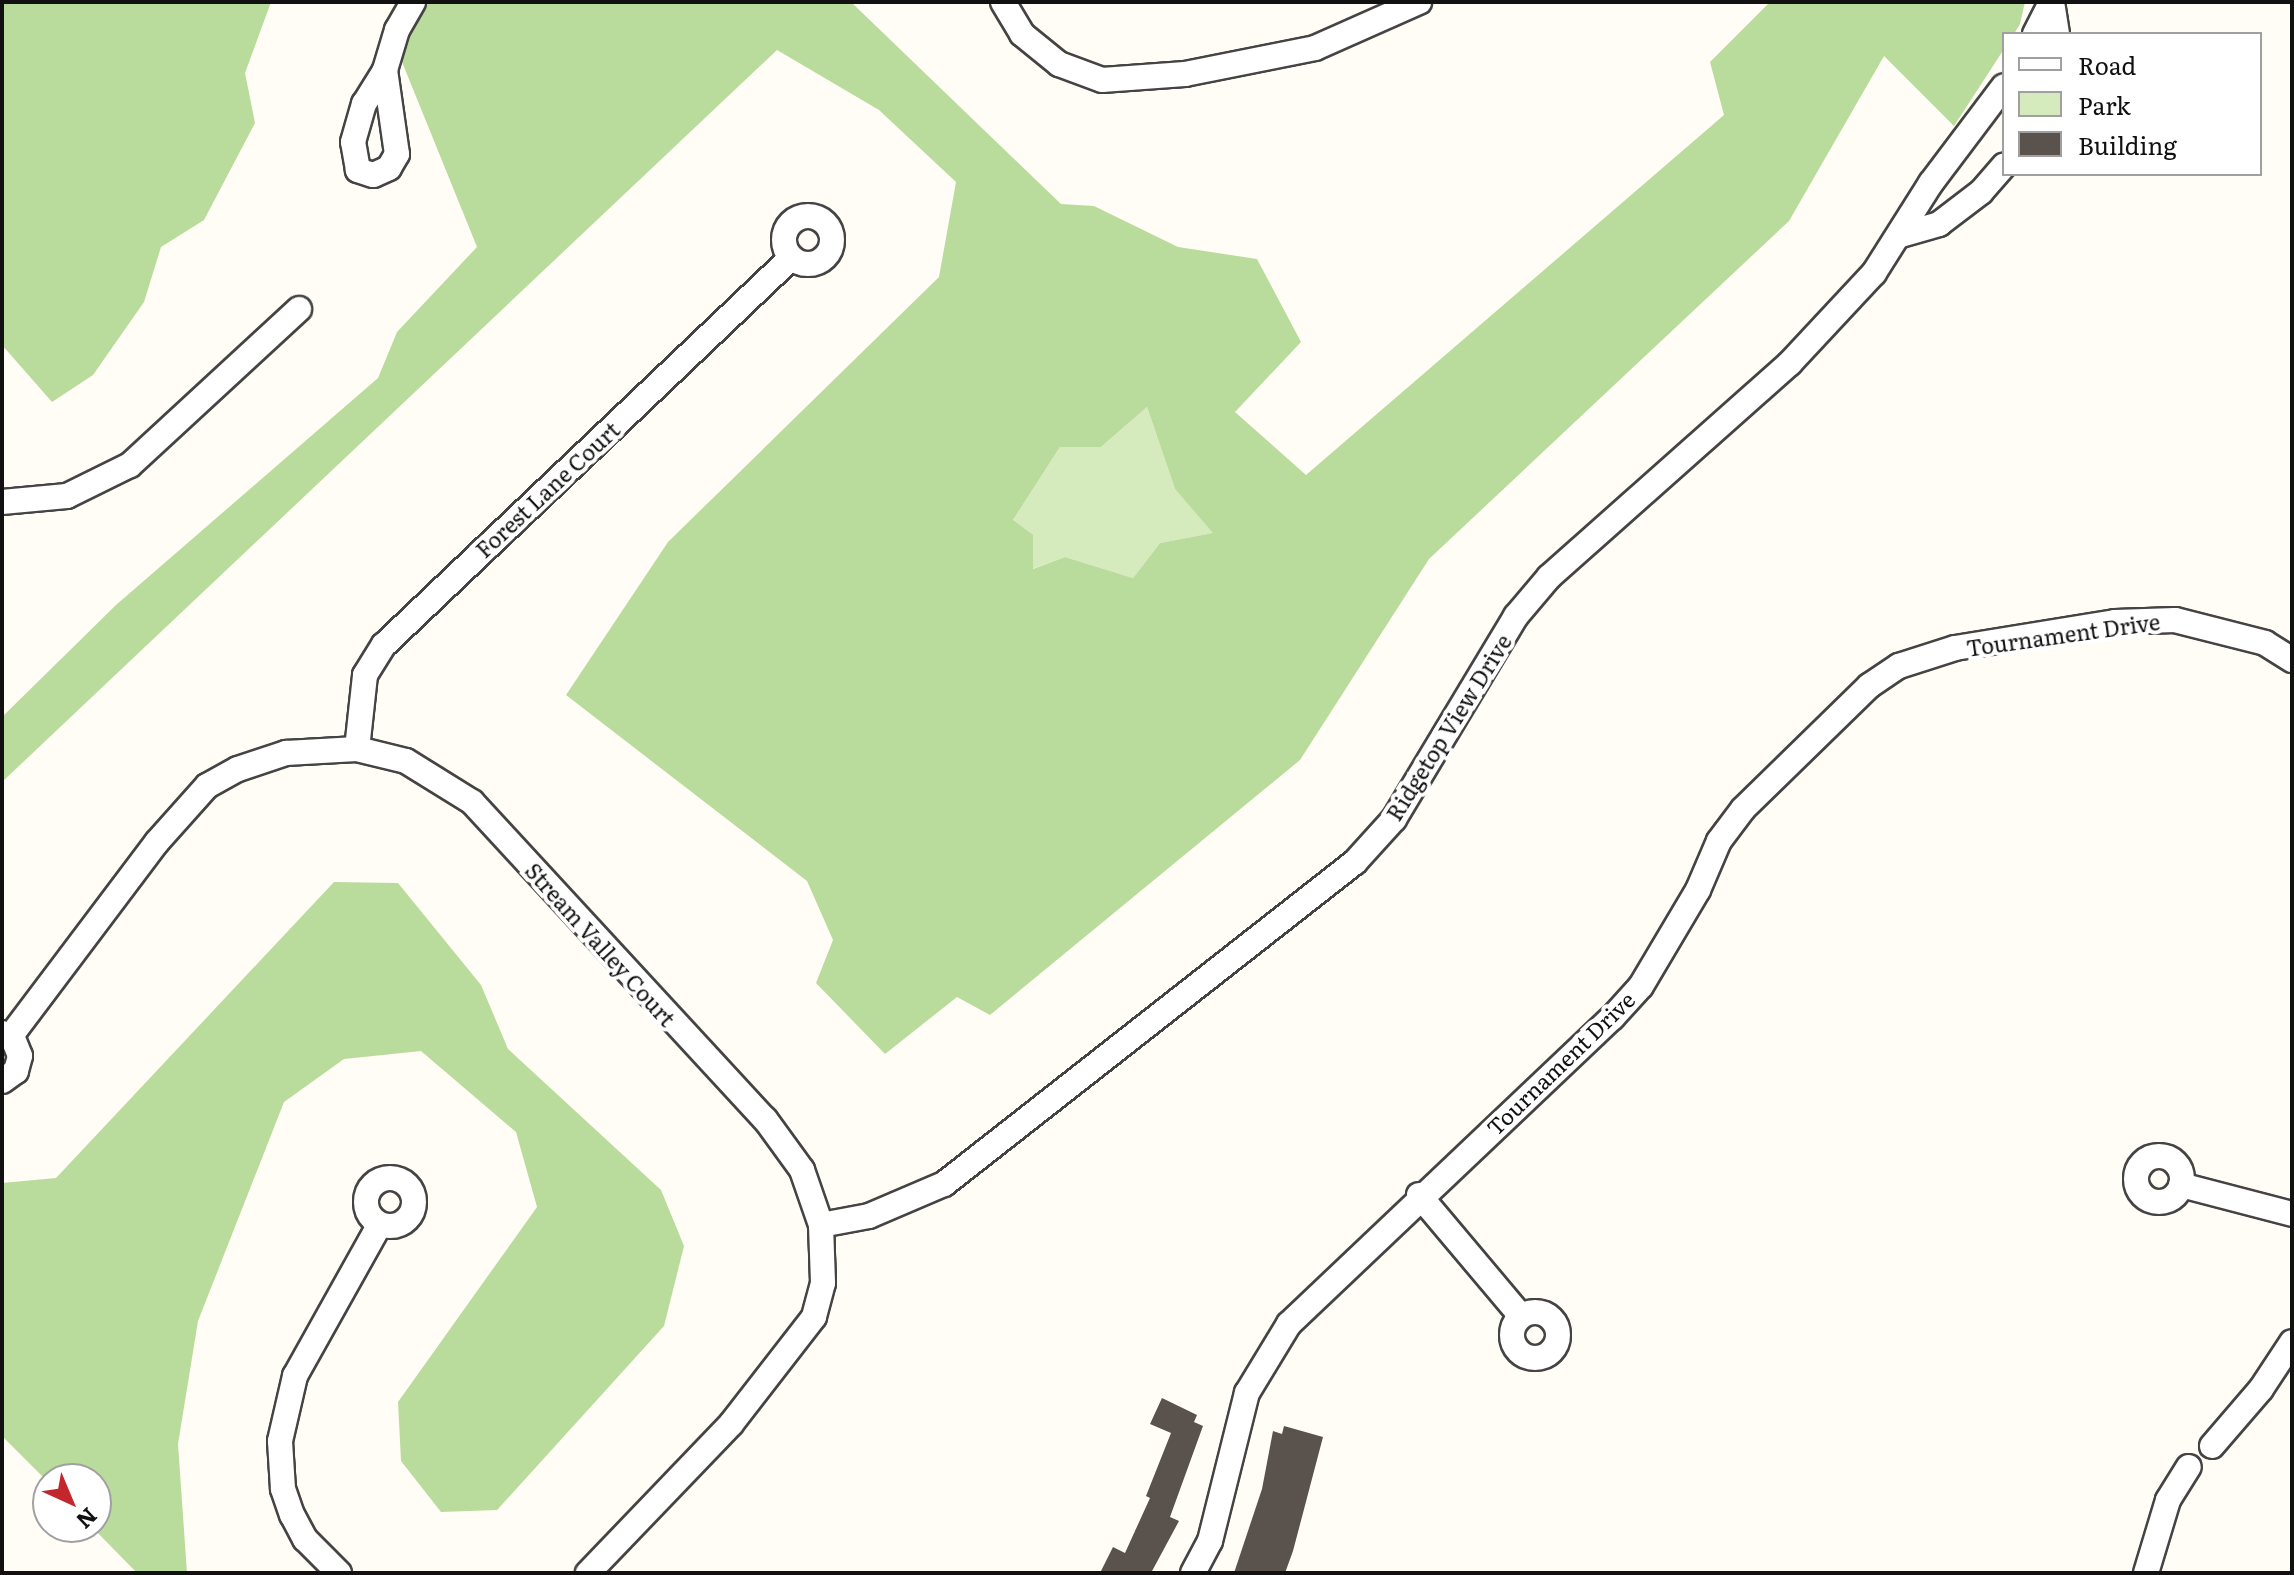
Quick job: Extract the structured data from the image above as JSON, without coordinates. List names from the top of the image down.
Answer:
{
  "streets": {
    "street": [
      "Forest Lane Court",
      "Tournament Drive",
      "Ridgetop View Drive",
      "Stream Valley Court"
    ]
  },
  "crossings": [
    ["Forest Lane Court", "Stream Valley Court"],
    ["Ridgetop View Drive", "Stream Valley Court"]
  ],
  "legend": ["Road", "Park", "Building"],
  "north": "bottom right"
}
